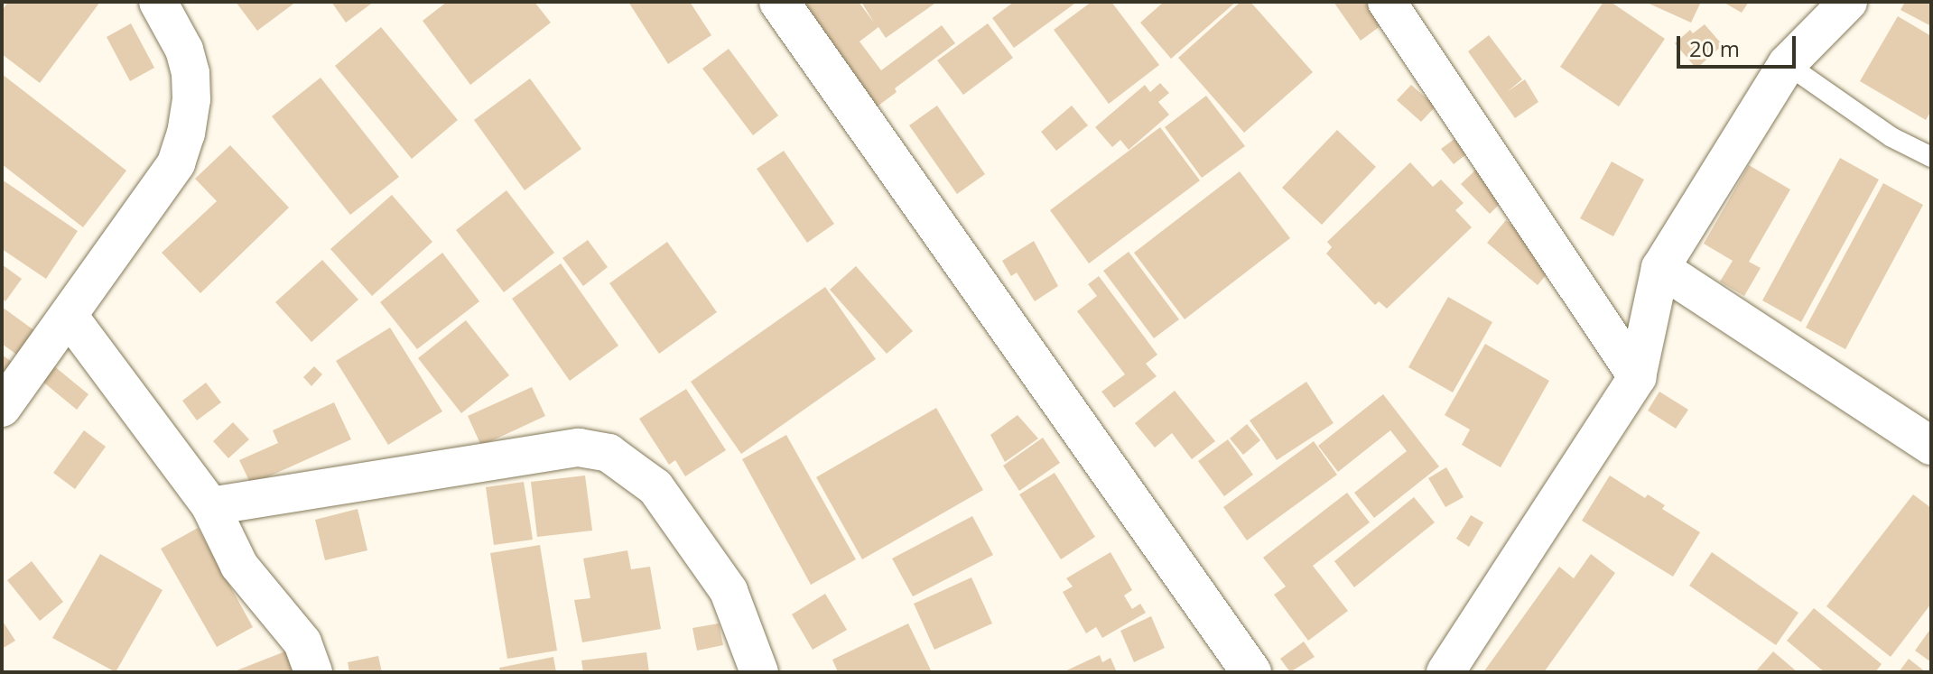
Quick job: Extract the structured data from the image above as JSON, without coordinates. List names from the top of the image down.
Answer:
{
  "scale_bar": "20 m"
}
